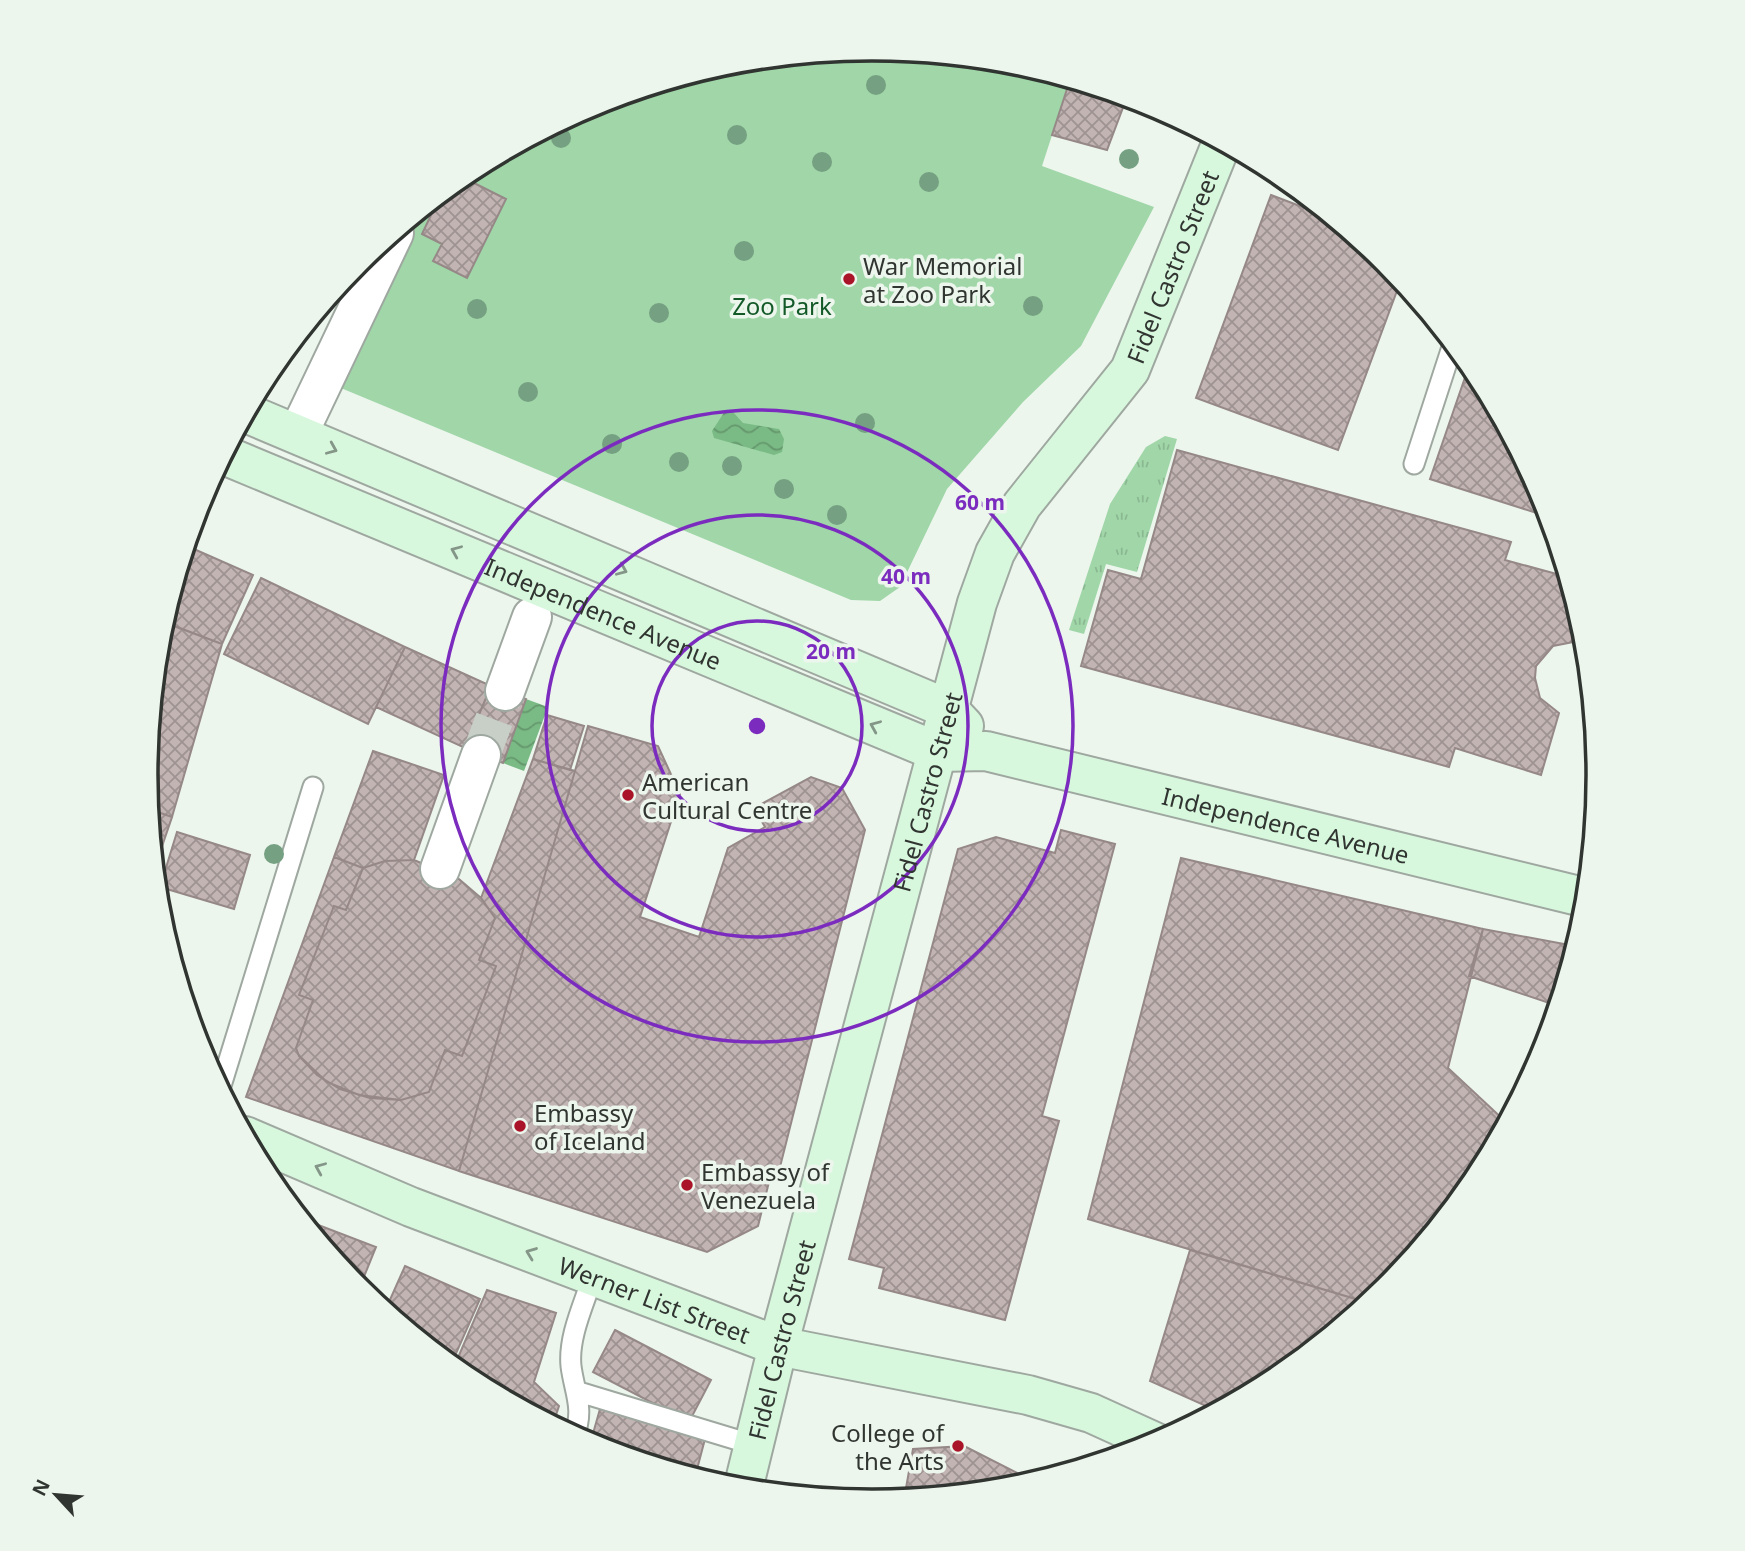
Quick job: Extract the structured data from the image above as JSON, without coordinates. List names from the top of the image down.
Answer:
{
  "streets": {
    "main road": ["Fidel Castro Street", "Independence Avenue", "Werner List Street"]
  },
  "crossings": [
    ["Fidel Castro Street", "Independence Avenue"],
    ["Fidel Castro Street", "Werner List Street"]
  ],
  "one_way": ["Werner List Street"],
  "parks": ["Zoo Park"],
  "places": [
    "War Memorial at Zoo Park",
    "American Cultural Centre",
    "Embassy of Iceland",
    "Embassy of Venezuela",
    "College of the Arts"
  ],
  "north": "top left",
  "rings": ["60 m", "40 m", "20 m"]
}
